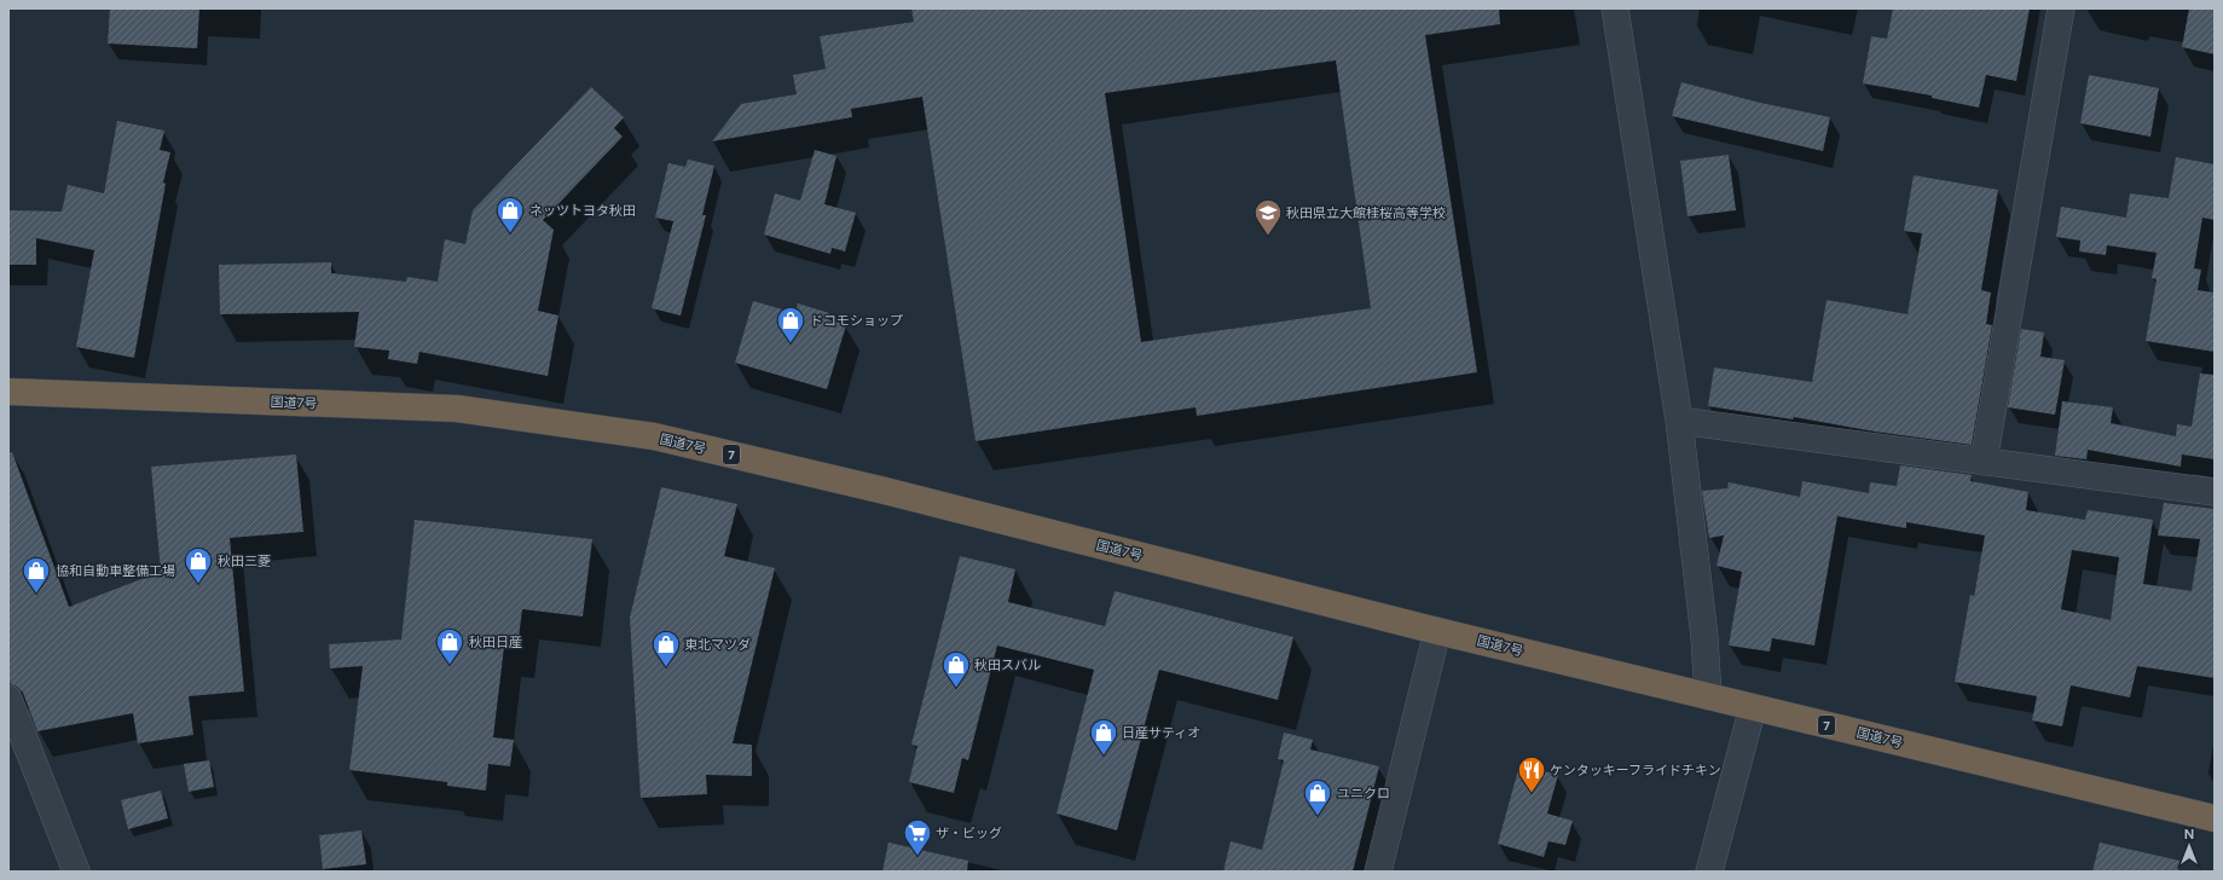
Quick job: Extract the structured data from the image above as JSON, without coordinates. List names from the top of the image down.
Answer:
{
  "streets": {
    "highway": ["国道7号", "7"]
  },
  "places": {
    "shop": [
      "ネッツトヨタ秋田",
      "ドコモショップ",
      "秋田三菱",
      "協和自動車整備工場",
      "秋田日産",
      "東北マツダ",
      "秋田スバル",
      "日産サティオ",
      "ユニクロ"
    ],
    "school or university": ["秋田県立大館桂桜高等学校"],
    "restaurant": ["ケンタッキーフライドチキン"],
    "supermarket": ["ザ・ビッグ"]
  },
  "north": "top"
}
